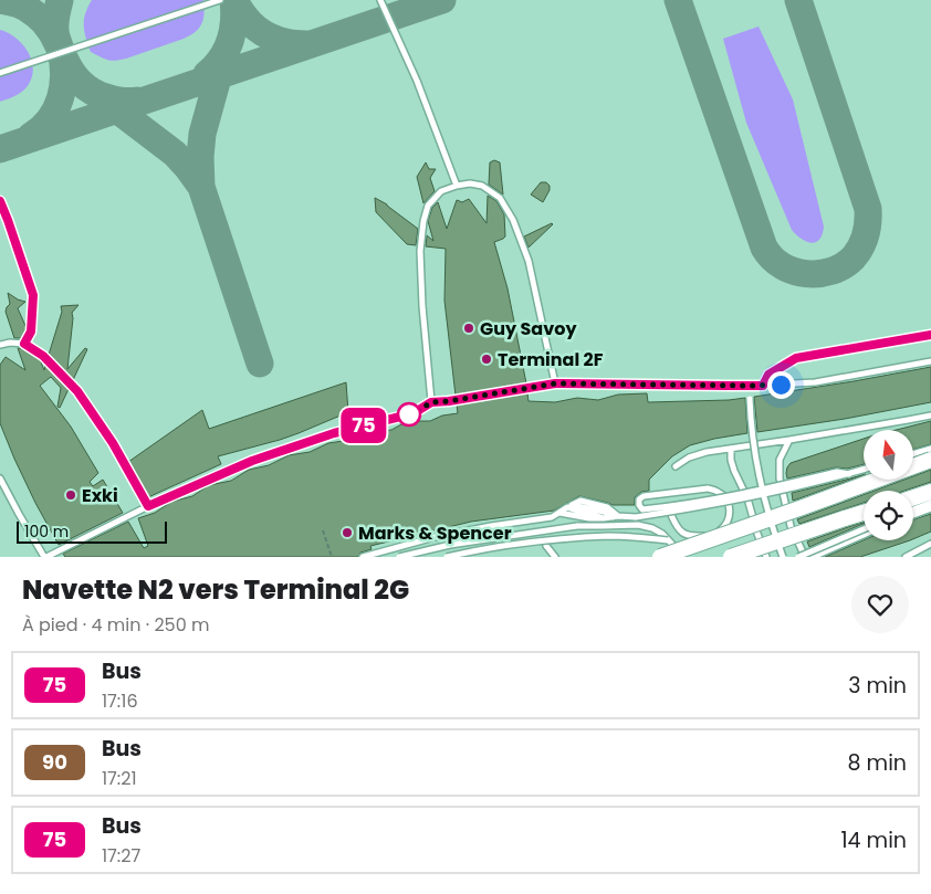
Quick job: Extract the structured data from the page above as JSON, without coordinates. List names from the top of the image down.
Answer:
{
  "places": [
    "Guy Savoy",
    "Terminal 2F",
    "Exki",
    "Marks & Spencer"
  ],
  "lines": ["bus line 75"],
  "scale_bar": "100 m",
  "north": "top",
  "page": {
    "on_map": "75",
    "scale": "100 m",
    "heading": ["Navette N2 vers Terminal 2G", "À pied · 4 min · 250 m"],
    "list": [
      {
        "mark": "75",
        "name": "Bus",
        "note": "17:16",
        "value": "3 min"
      },
      {
        "mark": "90",
        "name": "Bus",
        "note": "17:21",
        "value": "8 min"
      },
      {
        "mark": "75",
        "name": "Bus",
        "note": "17:27",
        "value": "14 min"
      }
    ]
  }
}
